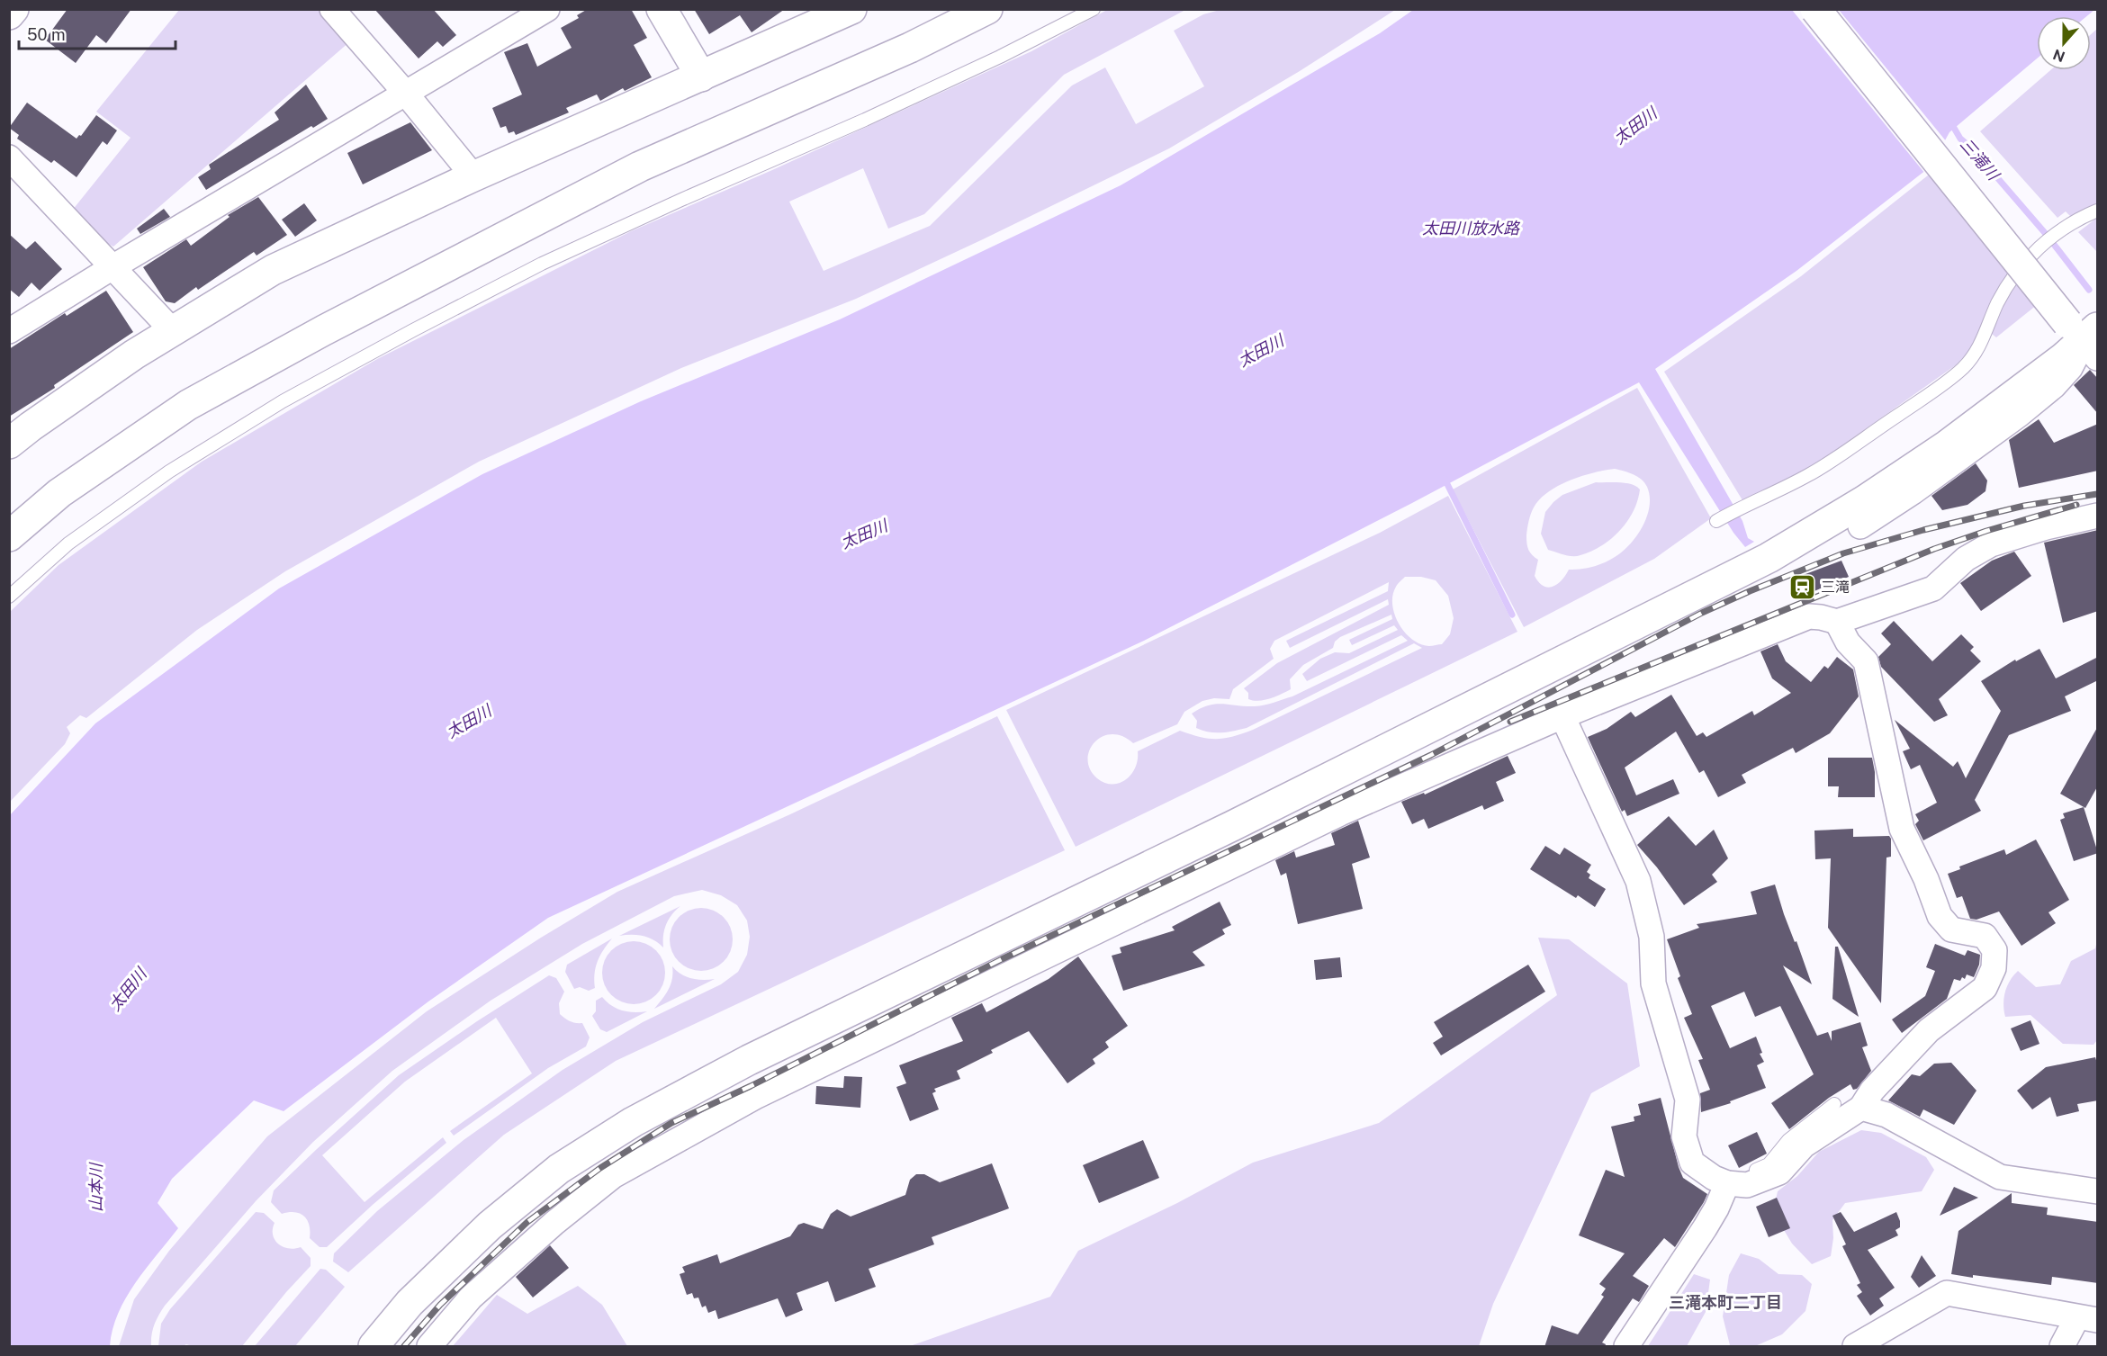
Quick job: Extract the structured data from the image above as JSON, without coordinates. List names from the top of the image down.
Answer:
{
  "districts": ["三滝本町二丁目"],
  "water": [
    "太田川",
    "三滝川",
    "太田川放水路",
    "山本川"
  ],
  "places": {
    "station": ["三滝"]
  },
  "scale_bar": "50 m",
  "north": "bottom"
}
